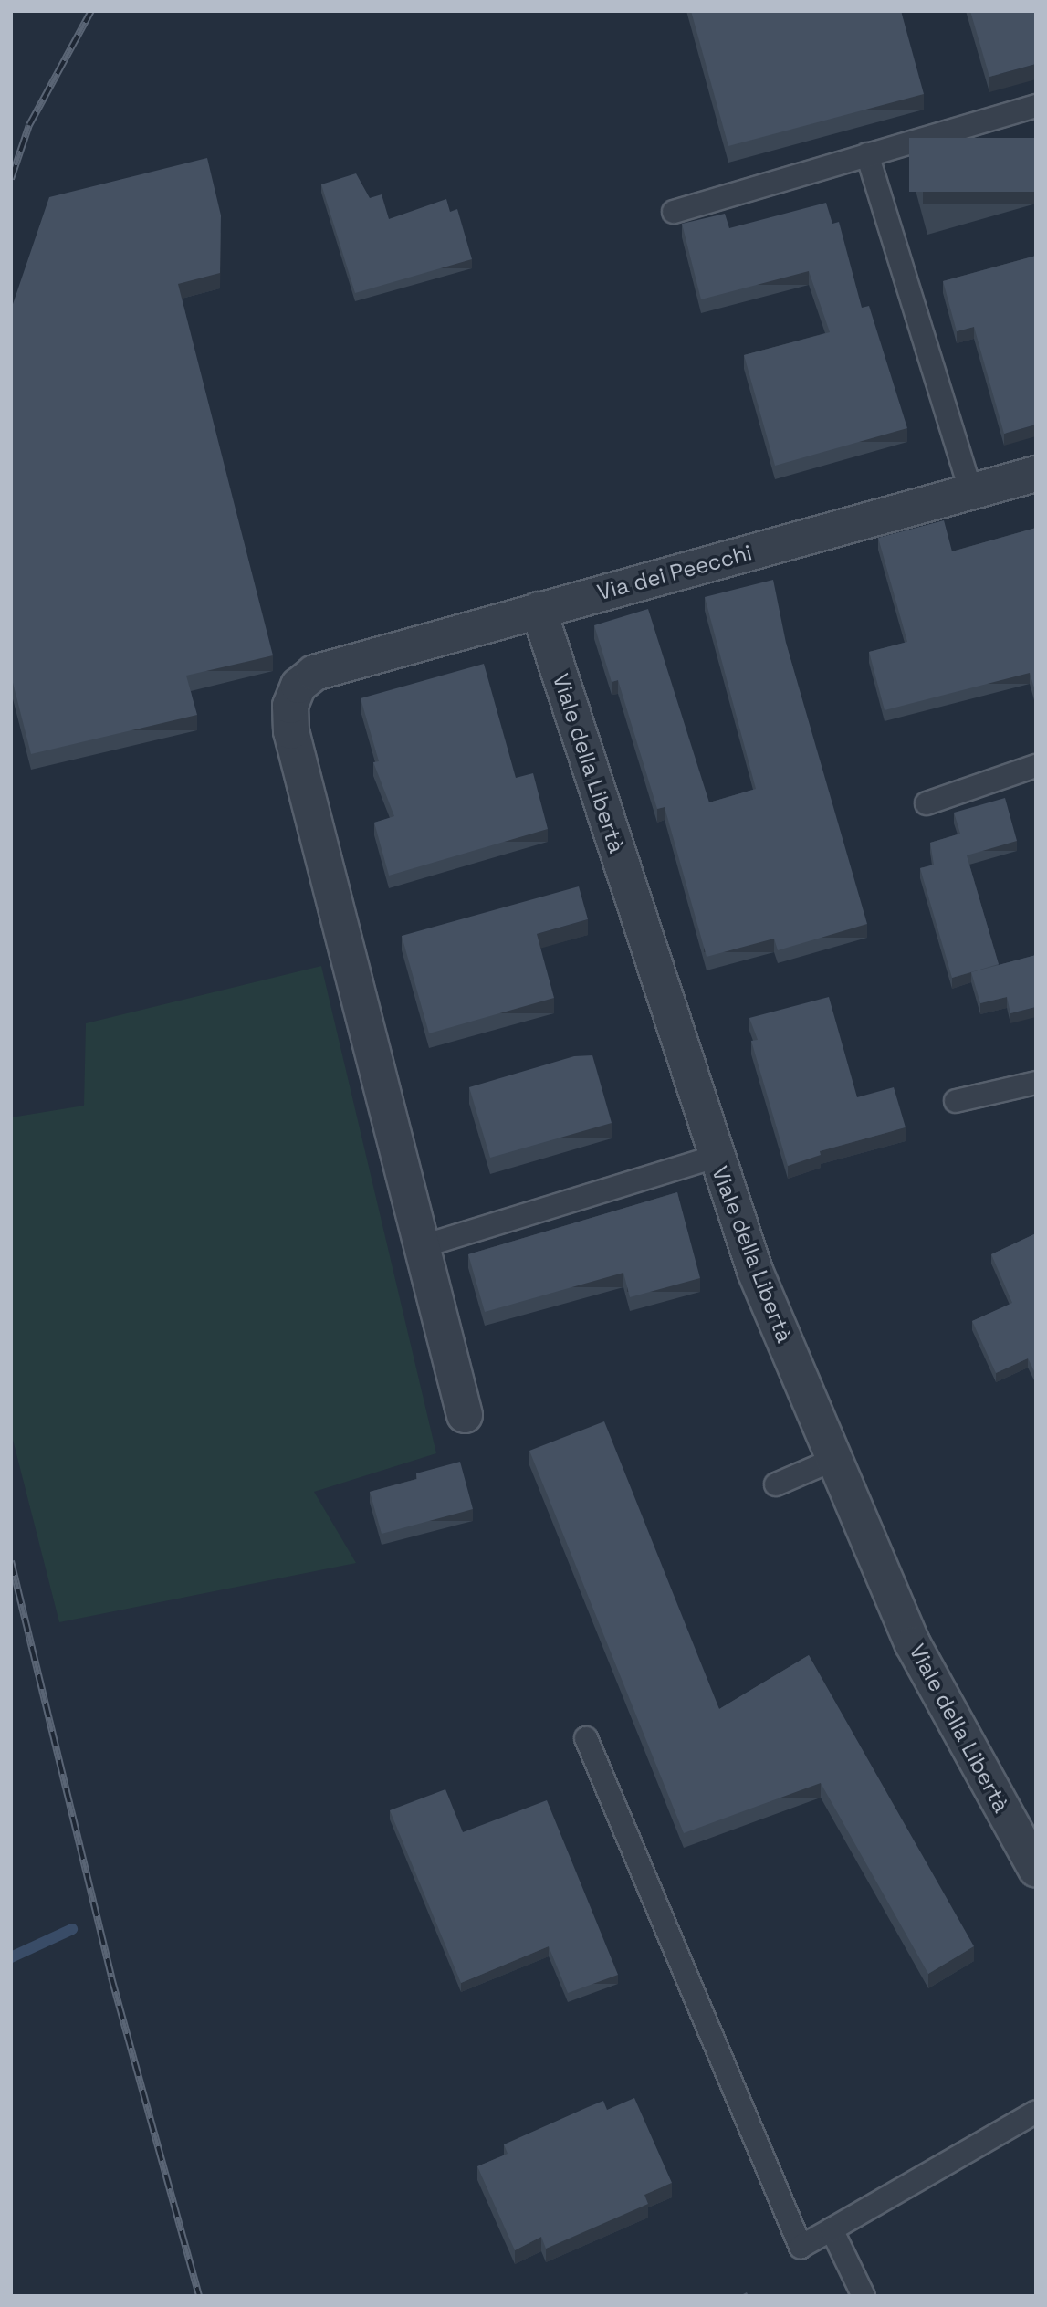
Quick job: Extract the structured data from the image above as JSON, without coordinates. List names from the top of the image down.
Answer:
{
  "streets": {
    "street": ["Via dei Peecchi", "Viale della Libertà"]
  },
  "crossings": [
    ["Via dei Peecchi", "Viale della Libertà"]
  ]
}
